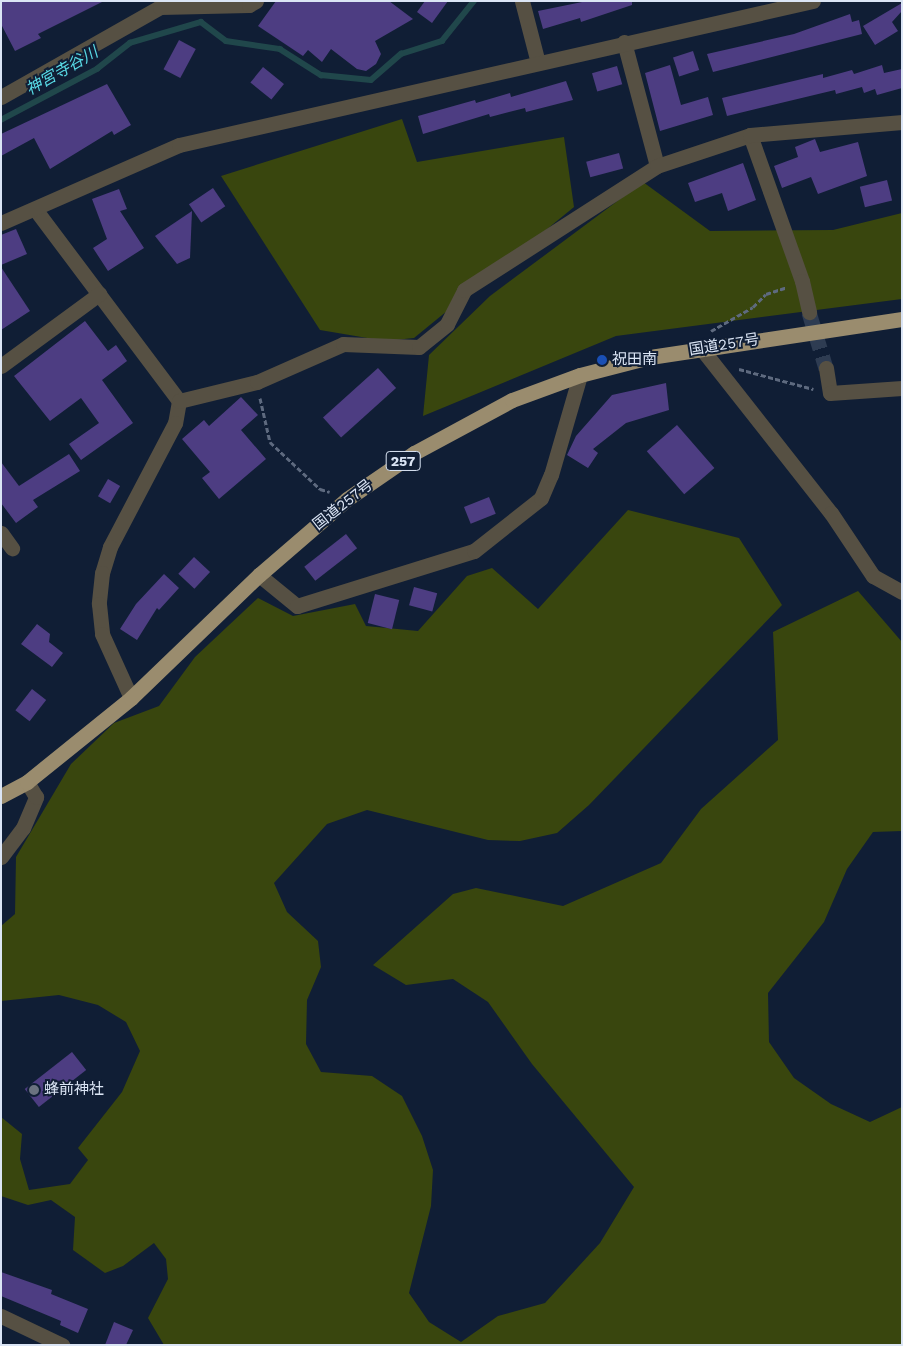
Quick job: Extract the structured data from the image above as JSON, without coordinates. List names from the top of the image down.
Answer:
{
  "streets": {
    "highway": ["国道257号", "257"]
  },
  "water": ["神宮寺谷川"],
  "places": ["祝田南", "蜂前神社"]
}
